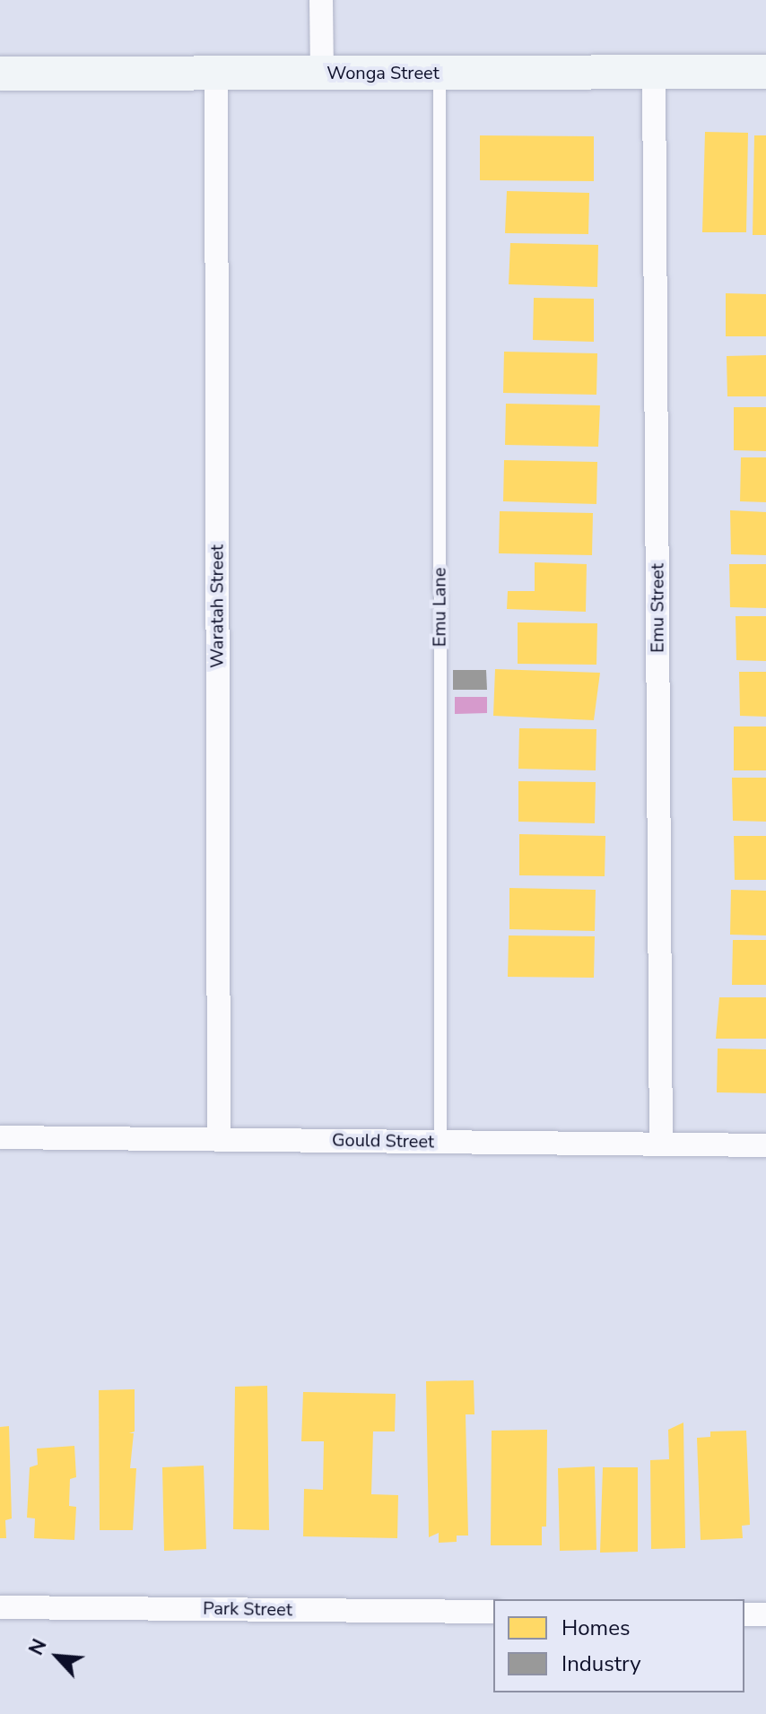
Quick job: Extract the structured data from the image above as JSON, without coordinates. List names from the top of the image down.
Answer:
{
  "streets": {
    "street": [
      "Wonga Street",
      "Waratah Street",
      "Emu Street",
      "Gould Street",
      "Park Street"
    ],
    "lane": ["Emu Lane"]
  },
  "crossings": [
    ["Wonga Street", "Waratah Street"],
    ["Wonga Street", "Emu Lane"],
    ["Wonga Street", "Emu Street"],
    ["Waratah Street", "Gould Street"],
    ["Emu Lane", "Gould Street"],
    ["Emu Street", "Gould Street"]
  ],
  "legend": ["Homes", "Industry"],
  "north": "top left"
}
